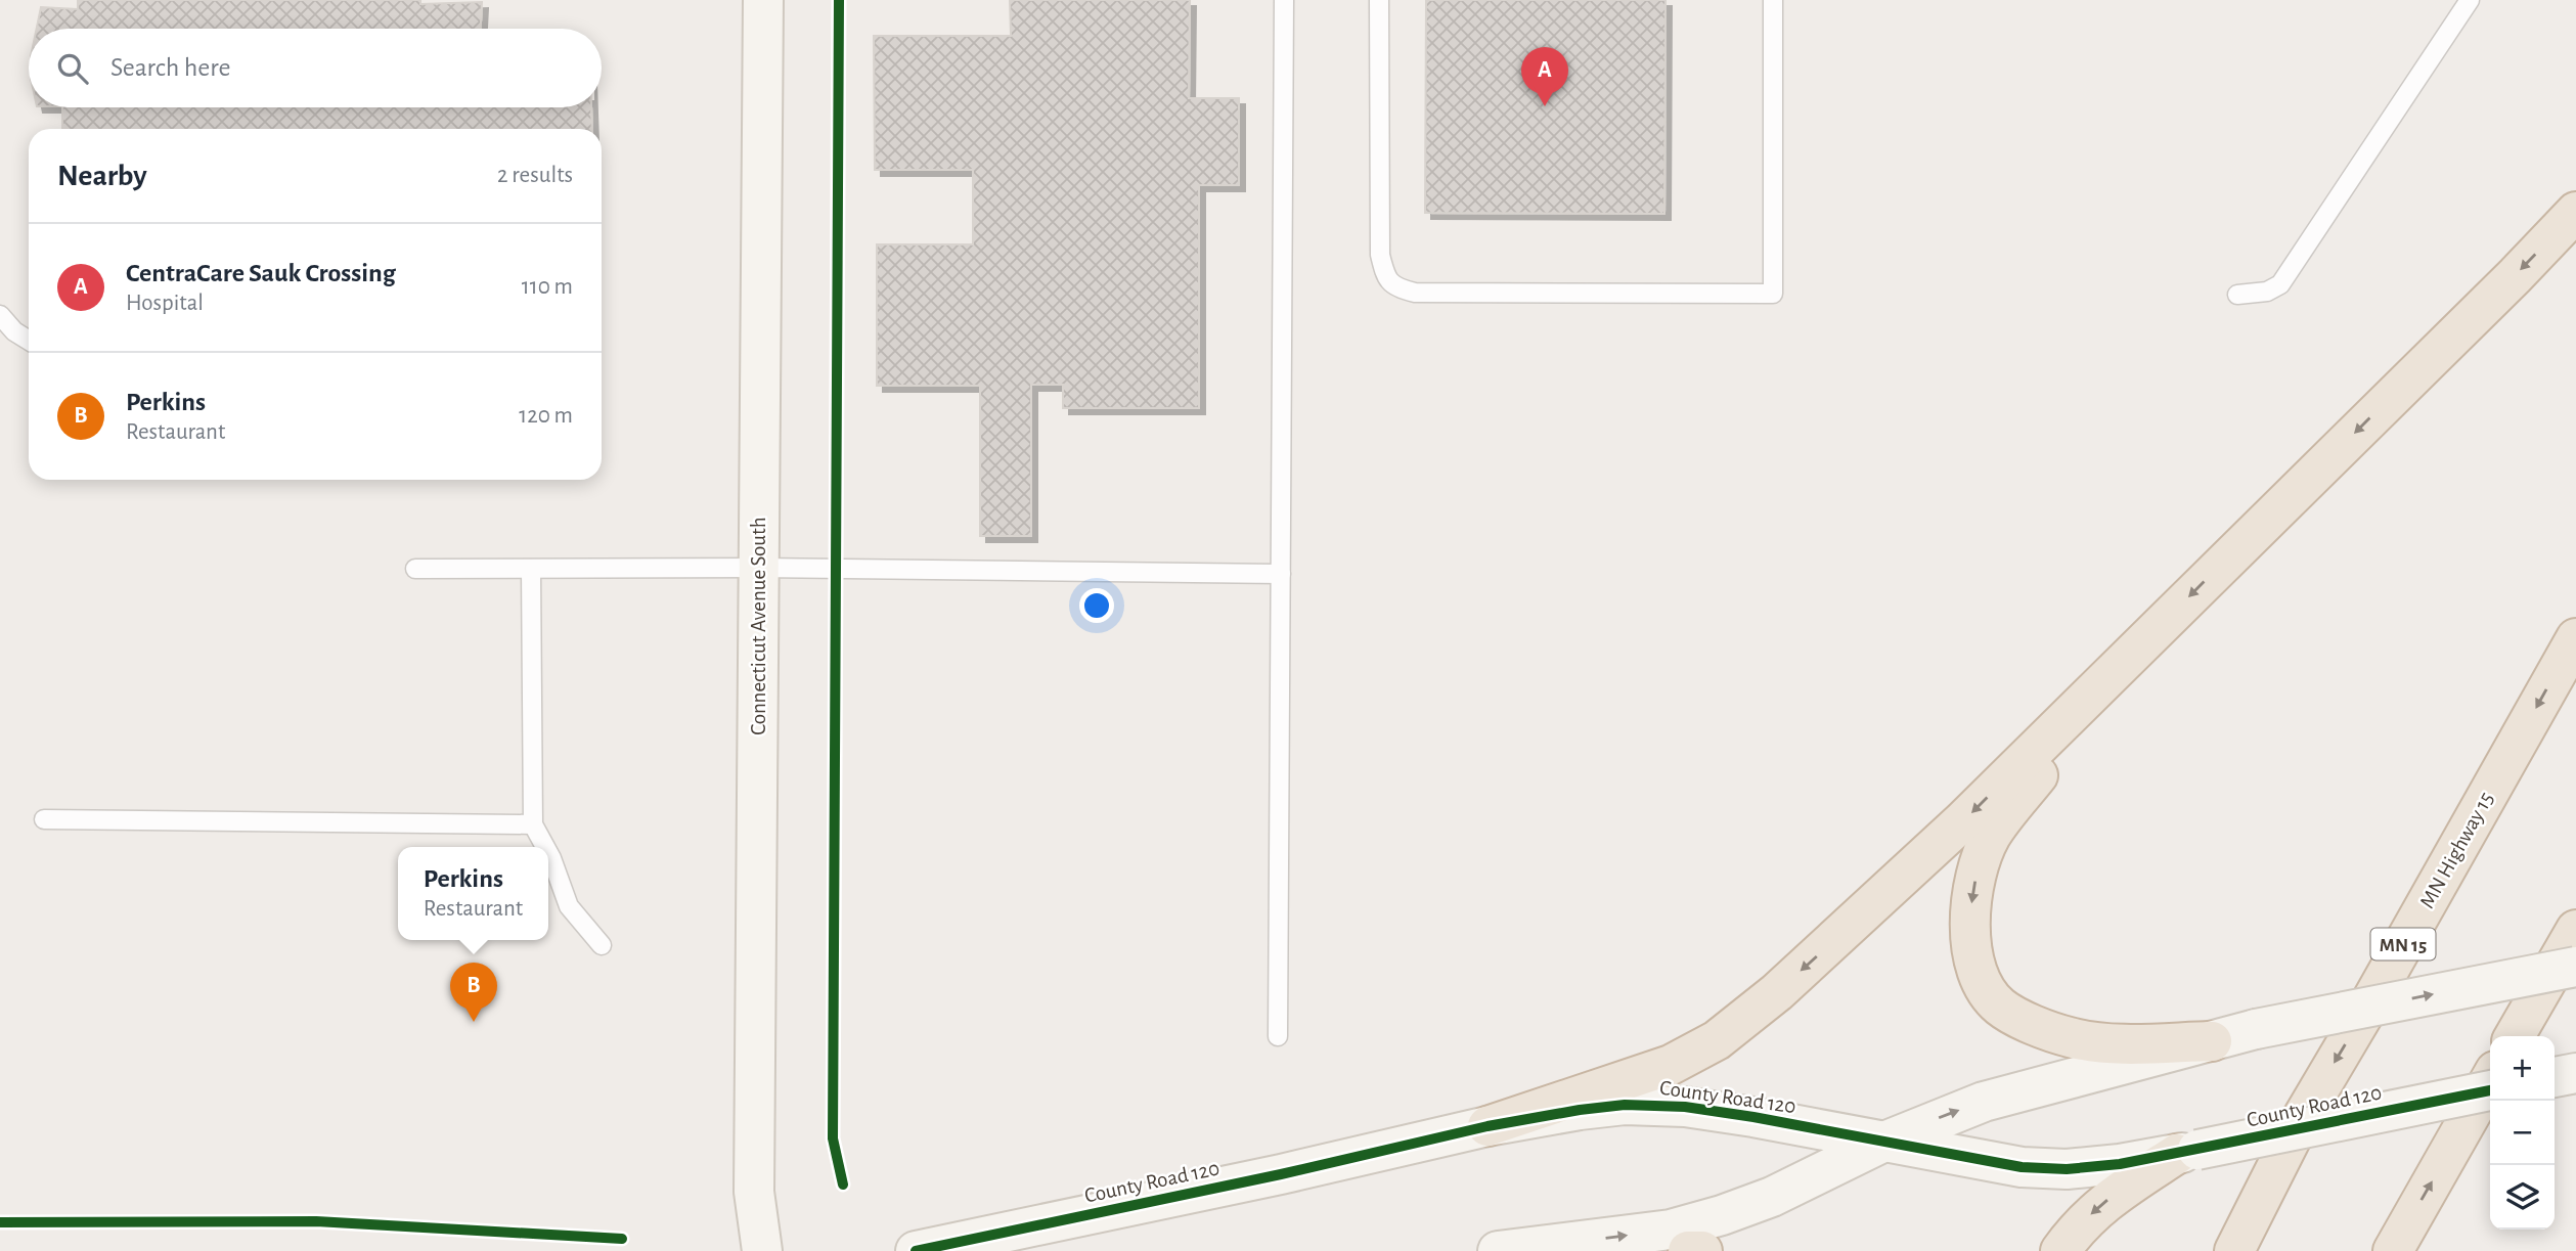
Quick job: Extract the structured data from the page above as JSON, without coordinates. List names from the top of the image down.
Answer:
{
  "streets": {
    "highway": ["MN Highway 15", "MN 15"],
    "street": ["Connecticut Avenue South", "County Road 120"]
  },
  "page": {
    "search": "Search here",
    "pins": ["A", "B"],
    "heading": ["Nearby", "2 results"],
    "list": [
      {
        "mark": "A",
        "name": "CentraCare Sauk Crossing",
        "note": "Hospital",
        "value": "110 m"
      },
      {
        "mark": "B",
        "name": "Perkins",
        "note": "Restaurant",
        "value": "120 m"
      }
    ],
    "popup": ["Perkins", "Restaurant"],
    "map_buttons": ["+", "−"]
  }
}
